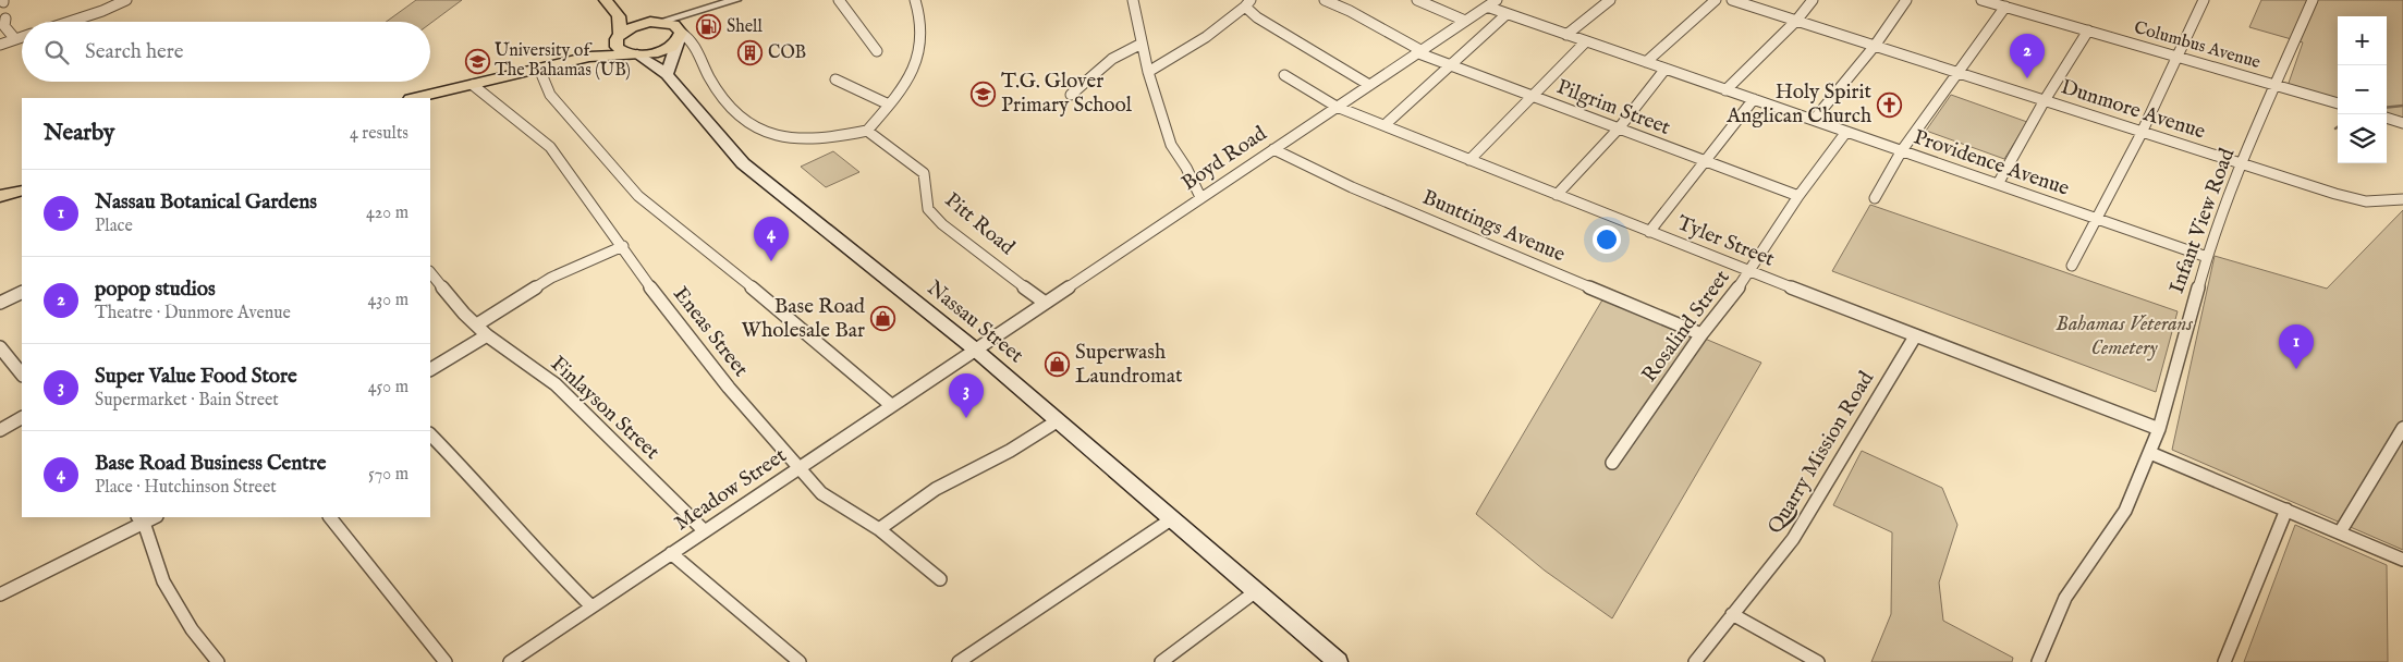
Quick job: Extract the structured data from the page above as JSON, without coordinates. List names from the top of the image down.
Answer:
{
  "streets": {
    "main road": ["Nassau Street"],
    "street": [
      "Columbus Avenue",
      "Pilgrim Street",
      "Dunmore Avenue",
      "Boyd Road",
      "Providence Avenue",
      "Infant View Road",
      "Pitt Road",
      "Bunttings Avenue",
      "Tyler Street",
      "Rosalind Street",
      "Eneas Street",
      "Finlayson Street",
      "Quarry Mission Road",
      "Meadow Street"
    ]
  },
  "crossings": [
    ["Columbus Avenue", "Infant View Road"],
    ["Pilgrim Street", "Boyd Road"],
    ["Pilgrim Street", "Rosalind Street"],
    ["Dunmore Avenue", "Infant View Road"],
    ["Boyd Road", "Providence Avenue"],
    ["Boyd Road", "Pitt Road"],
    ["Boyd Road", "Bunttings Avenue"],
    ["Boyd Road", "Tyler Street"],
    ["Boyd Road", "Nassau Street"],
    ["Boyd Road", "Meadow Street"],
    ["Providence Avenue", "Infant View Road"],
    ["Providence Avenue", "Rosalind Street"],
    ["Infant View Road", "Tyler Street"],
    ["Bunttings Avenue", "Rosalind Street"],
    ["Tyler Street", "Rosalind Street"],
    ["Tyler Street", "Quarry Mission Road"],
    ["Nassau Street", "Meadow Street"],
    ["Eneas Street", "Meadow Street"],
    ["Finlayson Street", "Meadow Street"]
  ],
  "parks": ["Bahamas Veterans Cemetery"],
  "places": {
    "fuel station": ["Shell"],
    "building": ["COB"],
    "school or university": ["University of The Bahamas (UB)", "T.G. Glover Primary School"],
    "church": ["Holy Spirit Anglican Church"],
    "shop": ["Base Road Wholesale Bar", "Superwash Laundromat"]
  },
  "page": {
    "map_buttons": ["+", "−"],
    "search": "Search here",
    "pins": [
      "2",
      "4",
      "1",
      "3"
    ],
    "heading": ["Nearby", "4 results"],
    "list": [
      {
        "mark": "1",
        "name": "Nassau Botanical Gardens",
        "note": "Place",
        "value": "420 m"
      },
      {
        "mark": "2",
        "name": "popop studios",
        "note": "Theatre · Dunmore Avenue",
        "value": "430 m"
      },
      {
        "mark": "3",
        "name": "Super Value Food Store",
        "note": "Supermarket · Bain Street",
        "value": "450 m"
      },
      {
        "mark": "4",
        "name": "Base Road Business Centre",
        "note": "Place · Hutchinson Street",
        "value": "570 m"
      }
    ]
  }
}
